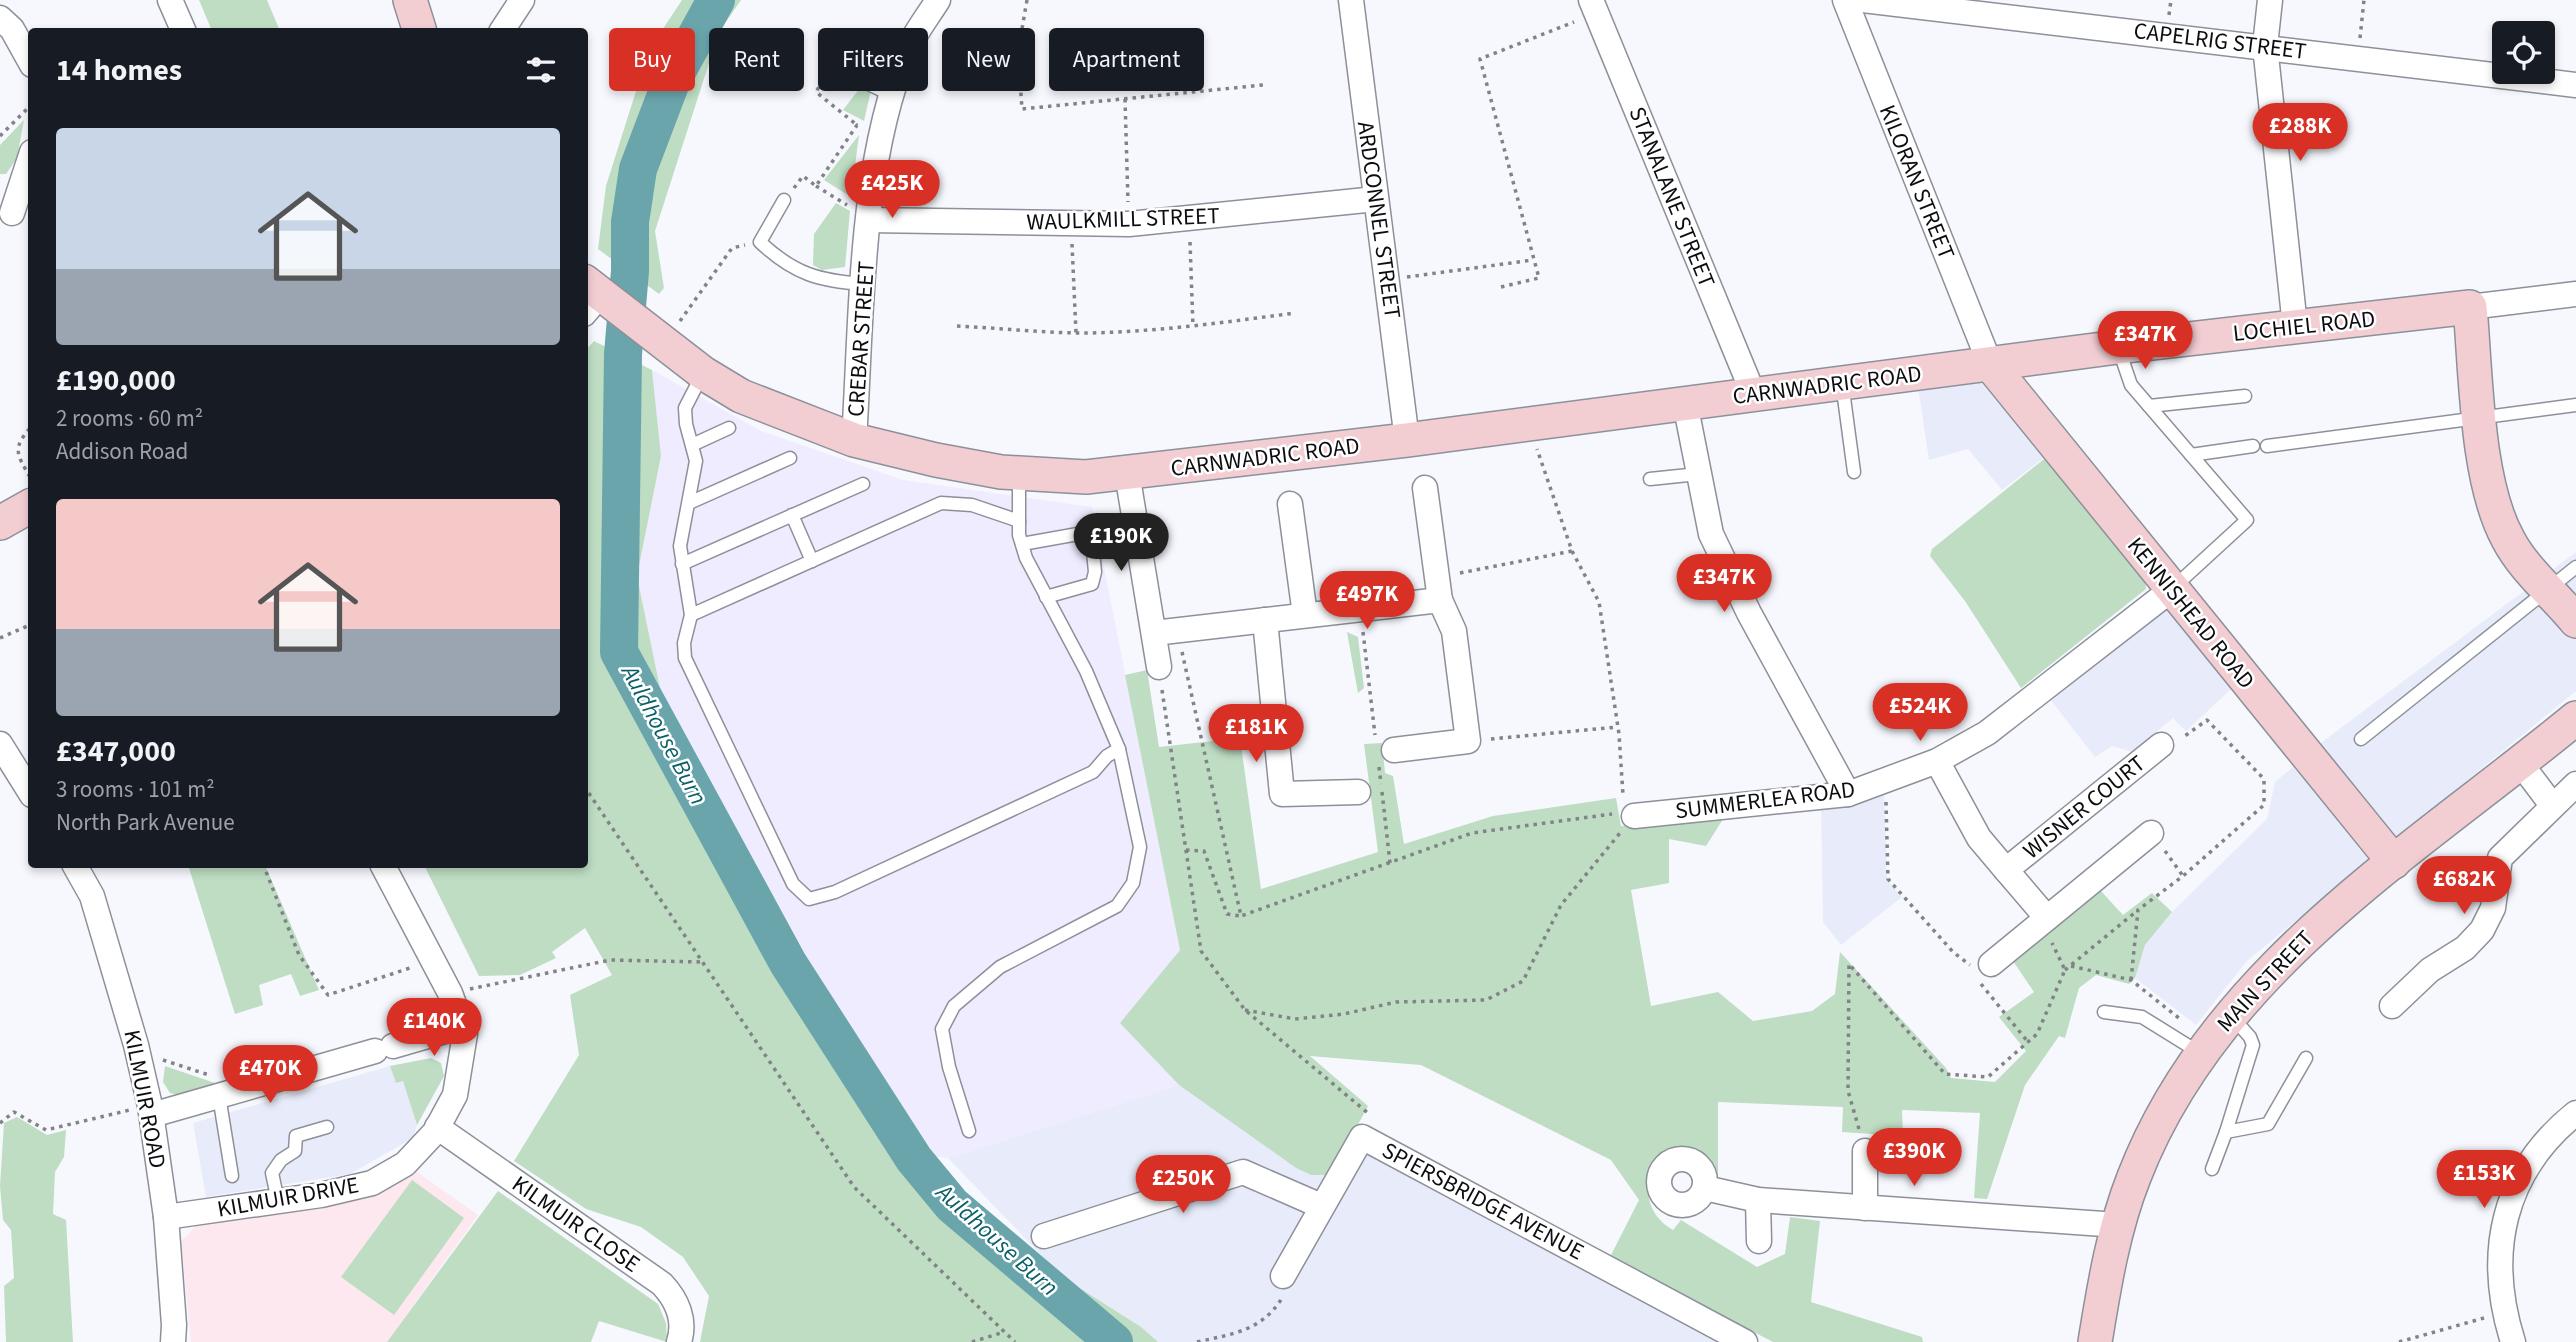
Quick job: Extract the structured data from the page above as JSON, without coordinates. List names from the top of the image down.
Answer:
{
  "streets": {
    "street": [
      "CAPELRIG STREET",
      "KILORAN STREET",
      "STANALANE STREET",
      "WAULKMILL STREET",
      "ARDCONNEL STREET",
      "LOCHIEL ROAD",
      "CREBAR STREET",
      "CARNWADRIC ROAD",
      "KENNISHEAD ROAD",
      "SUMMERLEA ROAD",
      "WISNER COURT",
      "MAIN STREET",
      "KILMUIR ROAD",
      "KILMUIR DRIVE",
      "SPIERSBRIDGE AVENUE",
      "KILMUIR CLOSE"
    ]
  },
  "crossings": [
    ["KILORAN STREET", "LOCHIEL ROAD"],
    ["KILORAN STREET", "CARNWADRIC ROAD"],
    ["KILORAN STREET", "KENNISHEAD ROAD"],
    ["STANALANE STREET", "CARNWADRIC ROAD"],
    ["WAULKMILL STREET", "ARDCONNEL STREET"],
    ["WAULKMILL STREET", "CREBAR STREET"],
    ["ARDCONNEL STREET", "CARNWADRIC ROAD"],
    ["LOCHIEL ROAD", "CARNWADRIC ROAD"],
    ["LOCHIEL ROAD", "KENNISHEAD ROAD"],
    ["CREBAR STREET", "CARNWADRIC ROAD"],
    ["CARNWADRIC ROAD", "KENNISHEAD ROAD"],
    ["KENNISHEAD ROAD", "SUMMERLEA ROAD"],
    ["KENNISHEAD ROAD", "MAIN STREET"],
    ["SUMMERLEA ROAD", "WISNER COURT"],
    ["KILMUIR ROAD", "KILMUIR DRIVE"],
    ["KILMUIR DRIVE", "KILMUIR CLOSE"]
  ],
  "water": ["Auldhouse Burn"],
  "page": {
    "chip": [
      "Buy",
      "Rent",
      "Filters",
      "New",
      "Apartment"
    ],
    "heading": "14 homes",
    "price": [
      "£288K",
      "£425K",
      "£347K",
      "£190K",
      "£347K",
      "£497K",
      "£524K",
      "£181K",
      "£682K",
      "£140K",
      "£470K",
      "£390K",
      "£153K",
      "£250K"
    ],
    "list": [
      {
        "name": "£190,000",
        "note": "2 rooms · 60 m² · Addison Road"
      },
      {
        "name": "£347,000",
        "note": "3 rooms · 101 m² · North Park Avenue"
      }
    ]
  }
}
